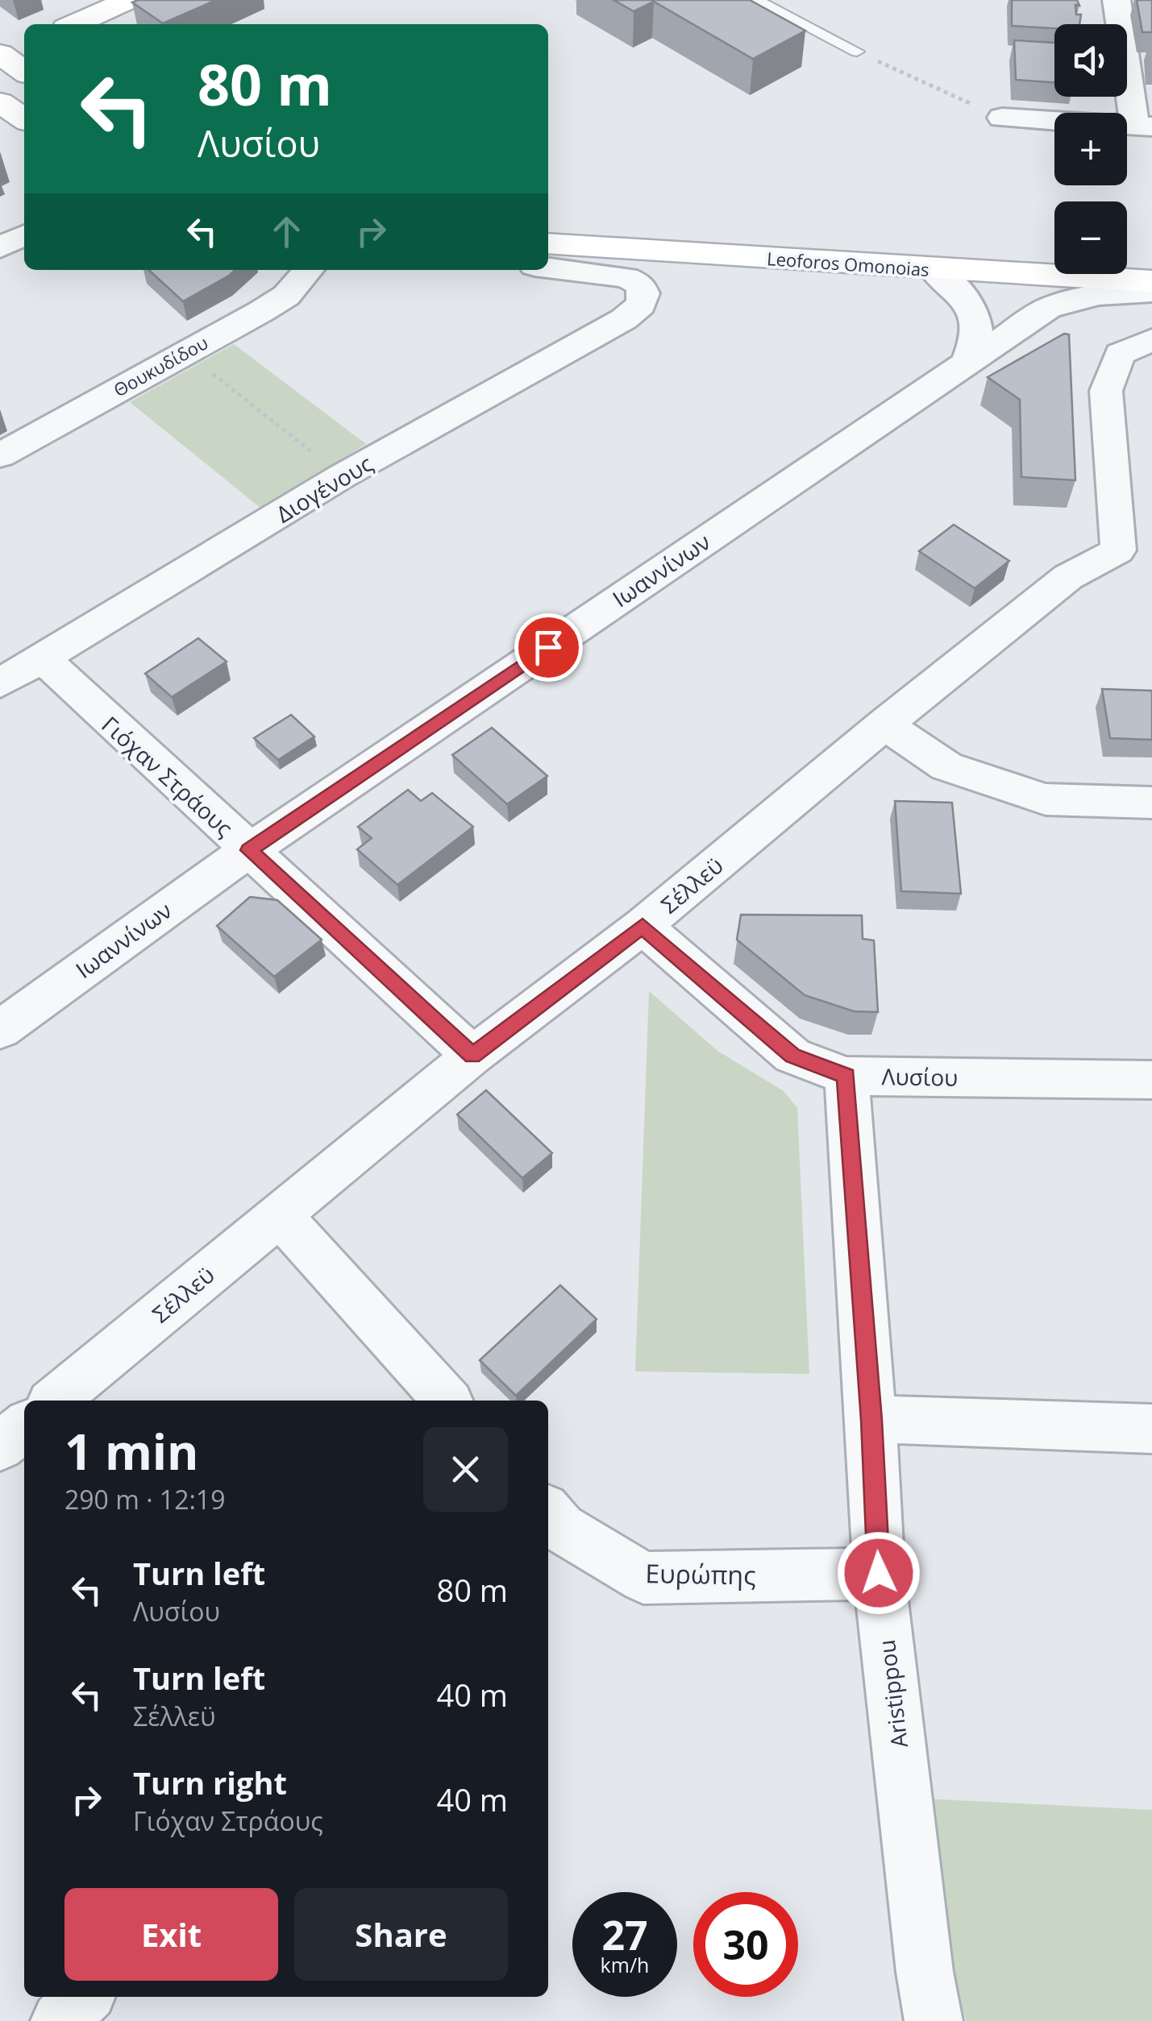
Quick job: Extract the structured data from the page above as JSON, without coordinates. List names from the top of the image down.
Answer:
{
  "streets": {
    "main road": ["Leoforos Omonoias"],
    "street": [
      "Θουκυδίδου",
      "Διογένους",
      "Ιωαννίνων",
      "Γιόχαν Στράους",
      "Σέλλεϋ",
      "Λυσίου",
      "Ευρώπης",
      "Aristippou"
    ]
  },
  "crossings": [
    ["Διογένους", "Γιόχαν Στράους"],
    ["Ιωαννίνων", "Γιόχαν Στράους"],
    ["Γιόχαν Στράους", "Σέλλεϋ"],
    ["Σέλλεϋ", "Λυσίου"],
    ["Λυσίου", "Aristippou"],
    ["Ευρώπης", "Aristippou"]
  ],
  "page": {
    "map_buttons": ["+", "−"],
    "turn": ["80 m", "Λυσίου"],
    "heading": ["1 min", "290 m · 12:19"],
    "list": [
      {
        "name": "Turn left",
        "note": "Λυσίου",
        "value": "80 m"
      },
      {
        "name": "Turn left",
        "note": "Σέλλεϋ",
        "value": "40 m"
      },
      {
        "name": "Turn right",
        "note": "Γιόχαν Στράους",
        "value": "40 m"
      }
    ],
    "buttons": ["Exit", "Share"],
    "speed": "27 km/h",
    "limit": "30"
  }
}
